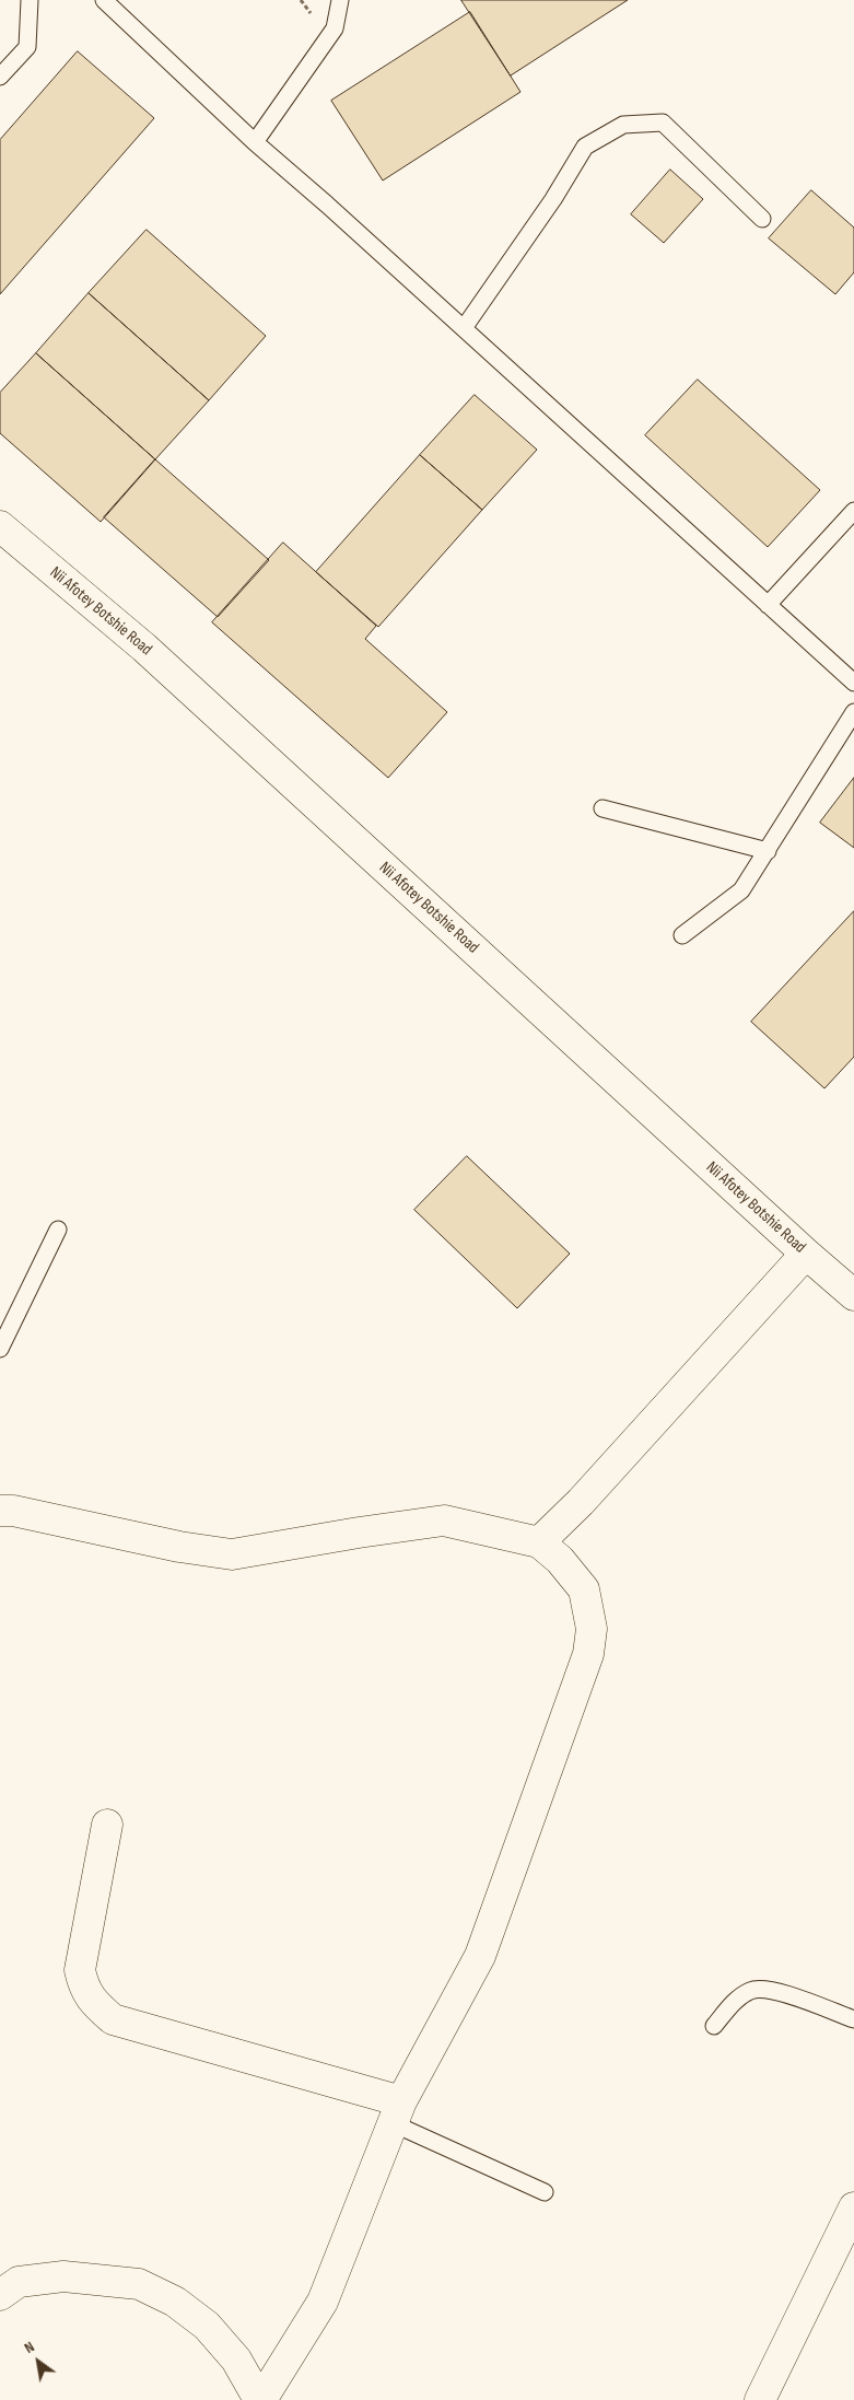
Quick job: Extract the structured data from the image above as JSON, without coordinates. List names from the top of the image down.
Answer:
{
  "streets": {
    "street": ["Nii Afotey Botshie Road"]
  },
  "north": "top left"
}
